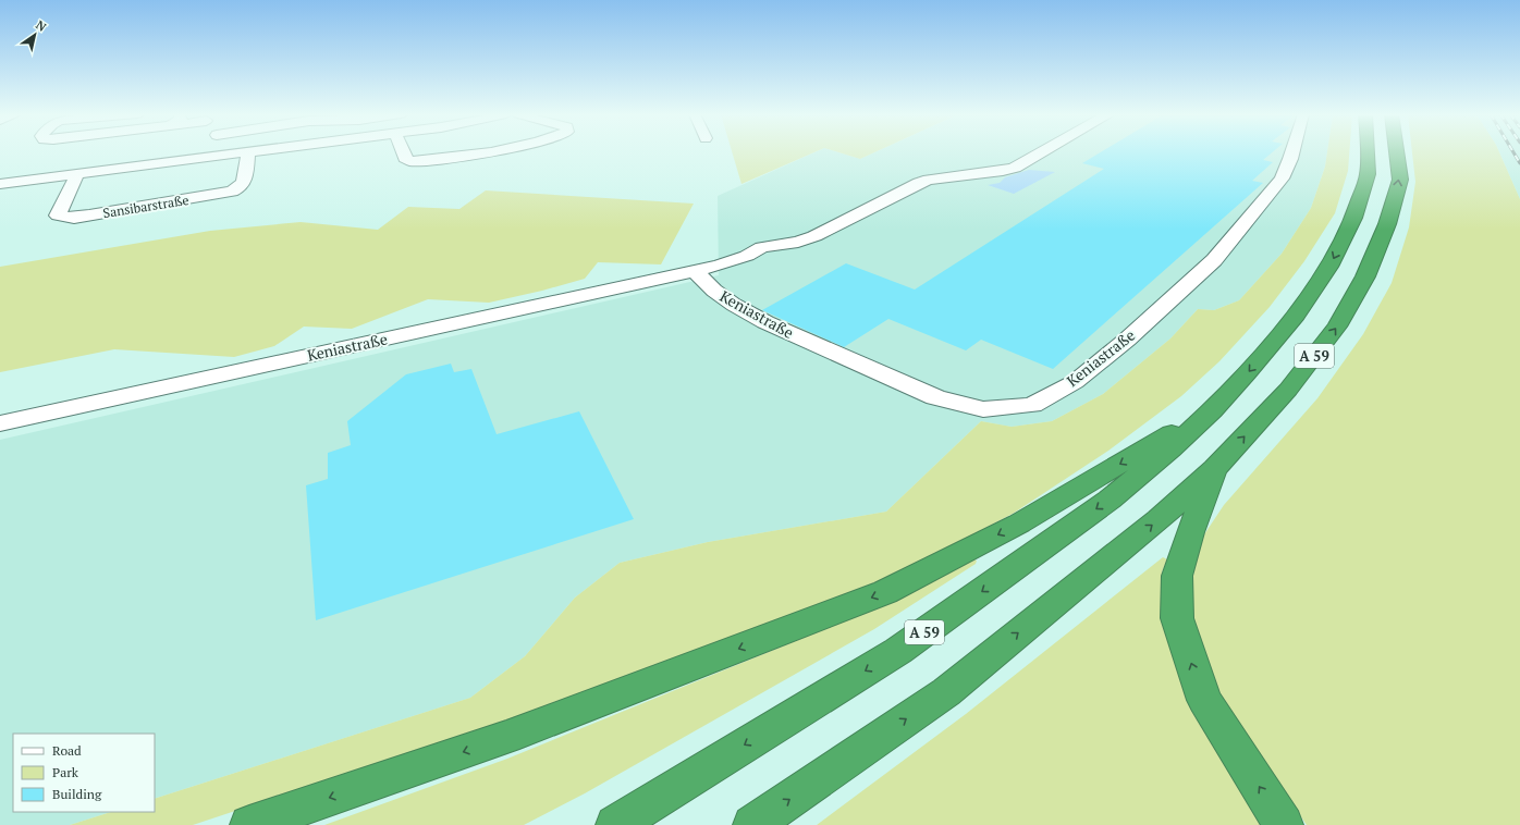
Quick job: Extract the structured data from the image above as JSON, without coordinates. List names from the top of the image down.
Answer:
{
  "streets": {
    "highway": ["A 59"],
    "street": ["Sansibarstraße", "Keniastraße"]
  },
  "legend": ["Road", "Park", "Building"],
  "north": "top right"
}
